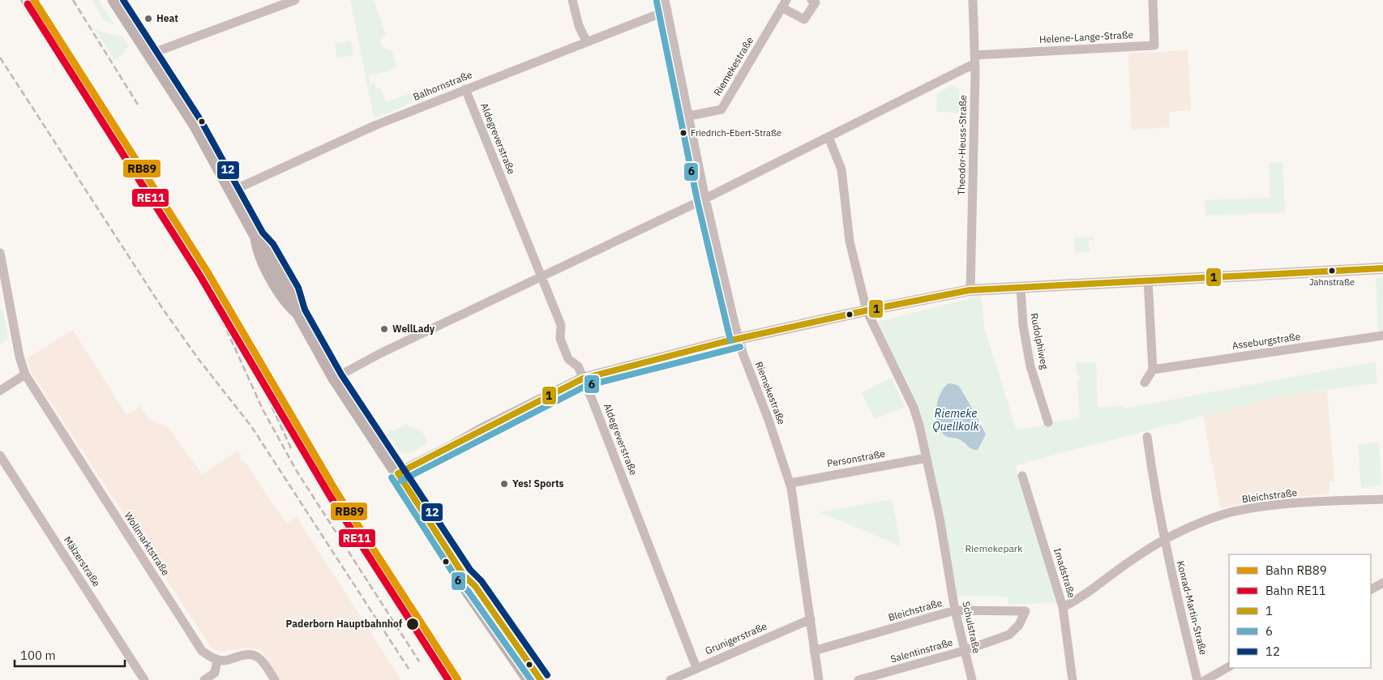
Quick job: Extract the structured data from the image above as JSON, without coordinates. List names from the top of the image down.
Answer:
{
  "streets": {
    "street": [
      "Helene-Lange-Straße",
      "Riemekestraße",
      "Balhornstraße",
      "Aldegreverstraße",
      "Theodor-Heuss-Straße",
      "Rudolphiweg",
      "Asseburgstraße",
      "Personstraße",
      "Bleichstraße",
      "Wollmarktstraße",
      "Mälzerstraße",
      "Imadstraße",
      "Konrad-Martin-Straße",
      "Schulstraße",
      "Grunigerstraße",
      "Salentinstraße"
    ]
  },
  "crossings": [
    ["Helene-Lange-Straße", "Theodor-Heuss-Straße"],
    ["Riemekestraße", "Balhornstraße"],
    ["Riemekestraße", "Personstraße"],
    ["Riemekestraße", "Bleichstraße"],
    ["Riemekestraße", "Grunigerstraße"],
    ["Balhornstraße", "Aldegreverstraße"],
    ["Aldegreverstraße", "Grunigerstraße"],
    ["Personstraße", "Schulstraße"],
    ["Bleichstraße", "Imadstraße"],
    ["Bleichstraße", "Konrad-Martin-Straße"],
    ["Bleichstraße", "Schulstraße"],
    ["Bleichstraße", "Salentinstraße"],
    ["Schulstraße", "Salentinstraße"]
  ],
  "water": ["Riemeke Quellkolk"],
  "parks": ["Riemekepark"],
  "places": [
    "Heat",
    "Friedrich-Ebert-Straße",
    "Jahnstraße",
    "WellLady",
    "Yes! Sports",
    "Paderborn Hauptbahnhof"
  ],
  "lines": [
    "rail line RB89",
    "transit line 12",
    "transit line 6",
    "rail line RE11",
    "transit line 1"
  ],
  "legend": [
    "Bahn RB89",
    "Bahn RE11",
    "1",
    "6",
    "12"
  ],
  "scale_bar": "100 m"
}
